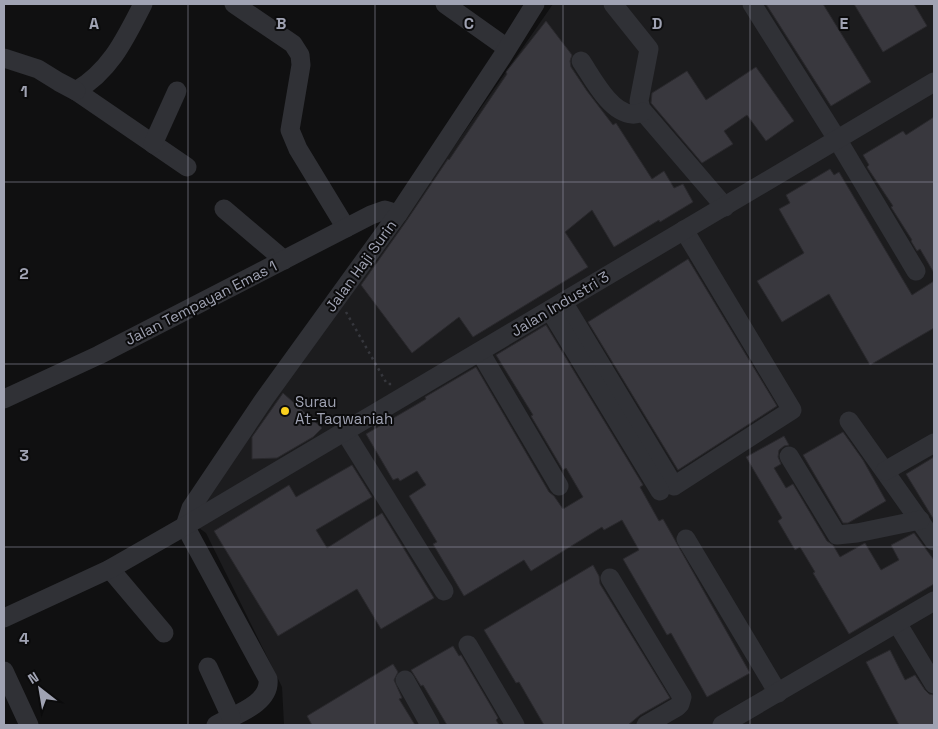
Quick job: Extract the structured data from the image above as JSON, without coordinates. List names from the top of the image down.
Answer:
{
  "streets": {
    "street": ["Jalan Haji Surin", "Jalan Tempayan Emas 1", "Jalan Industri 3"]
  },
  "crossings": [
    ["Jalan Haji Surin", "Jalan Tempayan Emas 1"],
    ["Jalan Haji Surin", "Jalan Industri 3"]
  ],
  "places": ["Surau At-Taqwaniah"],
  "north": "top left",
  "grid": {
    "columns": [
      "A",
      "B",
      "C",
      "D",
      "E"
    ],
    "rows": [
      "1",
      "2",
      "3",
      "4"
    ]
  }
}
